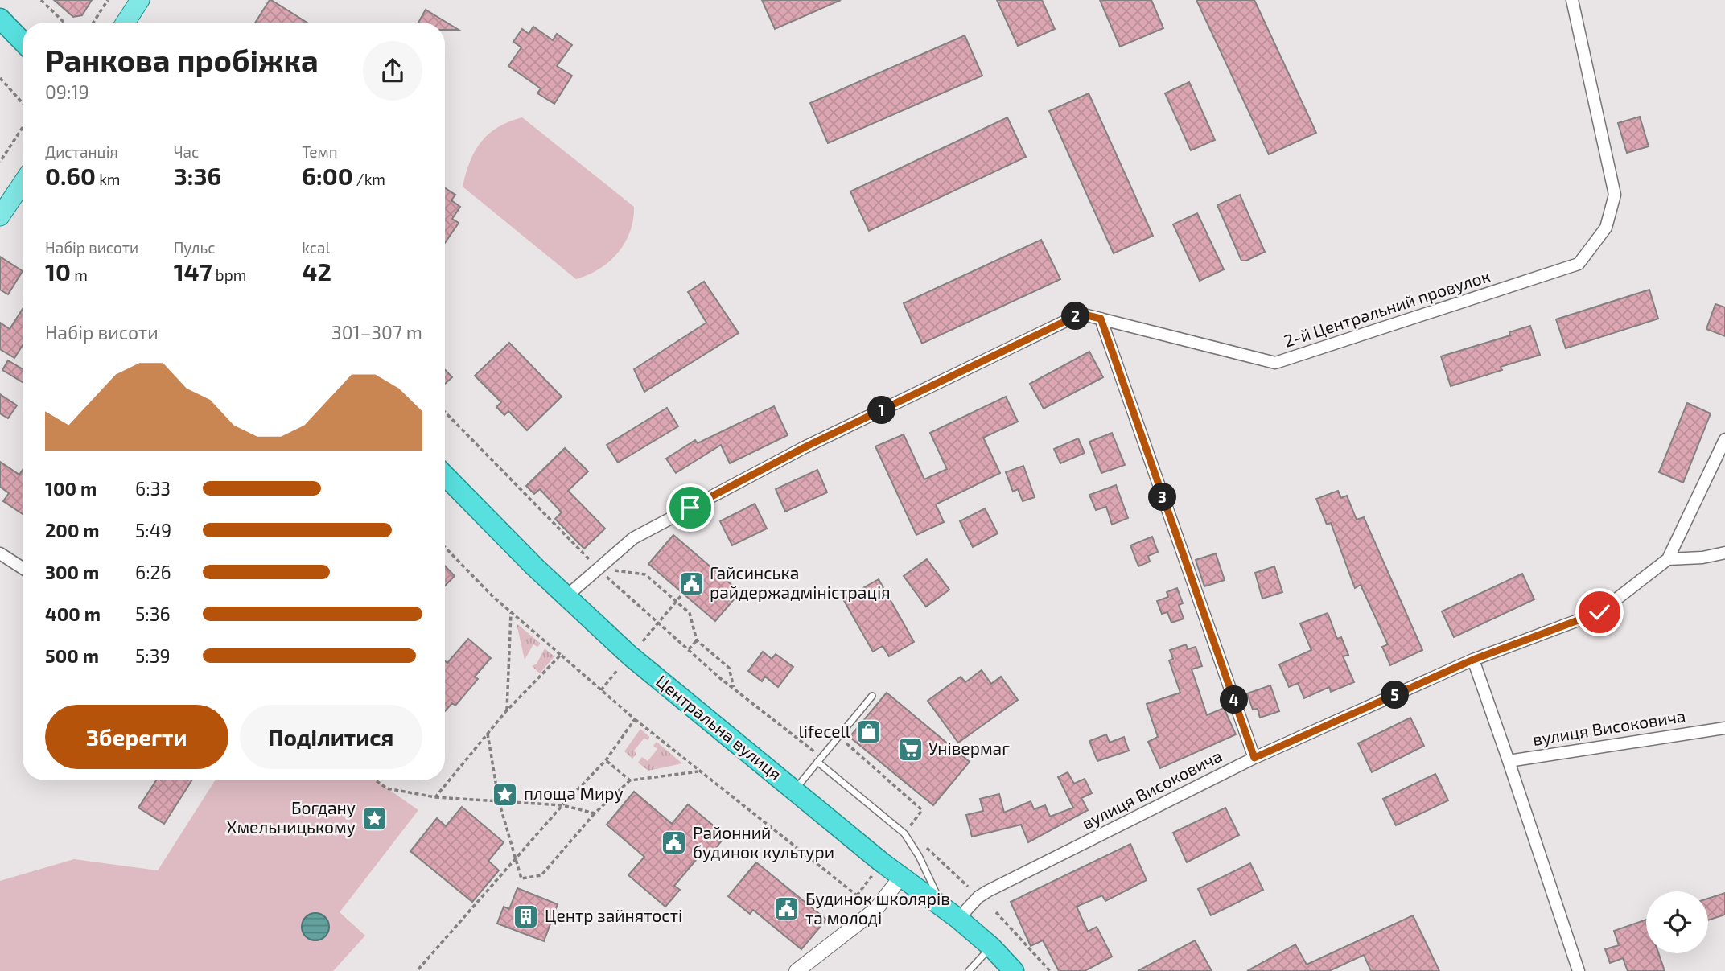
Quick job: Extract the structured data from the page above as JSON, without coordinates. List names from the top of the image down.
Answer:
{
  "streets": {
    "highway": ["Центральна вулиця"],
    "street": ["2-й Центральний провулок", "вулиця Високовича"]
  },
  "crossings": [
    ["2-й Центральний провулок", "Центральна вулиця"],
    ["Центральна вулиця", "вулиця Високовича"]
  ],
  "places": {
    "public building": ["Гайсинська райдержадміністрація", "Районний будинок культури", "Будинок школярів та молоді"],
    "shop": ["lifecell"],
    "supermarket": ["Універмаг"],
    "place": ["площа Миру", "Богдану Хмельницькому"],
    "building": ["Центр зайнятості"]
  },
  "page": {
    "heading": ["Ранкова пробіжка", "09:19"],
    "stats": [
      ["Дистанція", "0.60 km"],
      ["Час", "3:36"],
      ["Темп", "6:00 /km"],
      ["Набір висоти", "10 m"],
      ["Пульс", "147 bpm"],
      ["kcal", "42"]
    ],
    "pins": [
      "2",
      "1",
      "3",
      "5",
      "4"
    ],
    "chart": ["Набір висоти", "301–307 m"],
    "list": [
      {
        "name": "100 m",
        "note": "6:33"
      },
      {
        "name": "200 m",
        "note": "5:49"
      },
      {
        "name": "300 m",
        "note": "6:26"
      },
      {
        "name": "400 m",
        "note": "5:36"
      },
      {
        "name": "500 m",
        "note": "5:39"
      }
    ],
    "buttons": ["Зберегти", "Поділитися"]
  }
}
